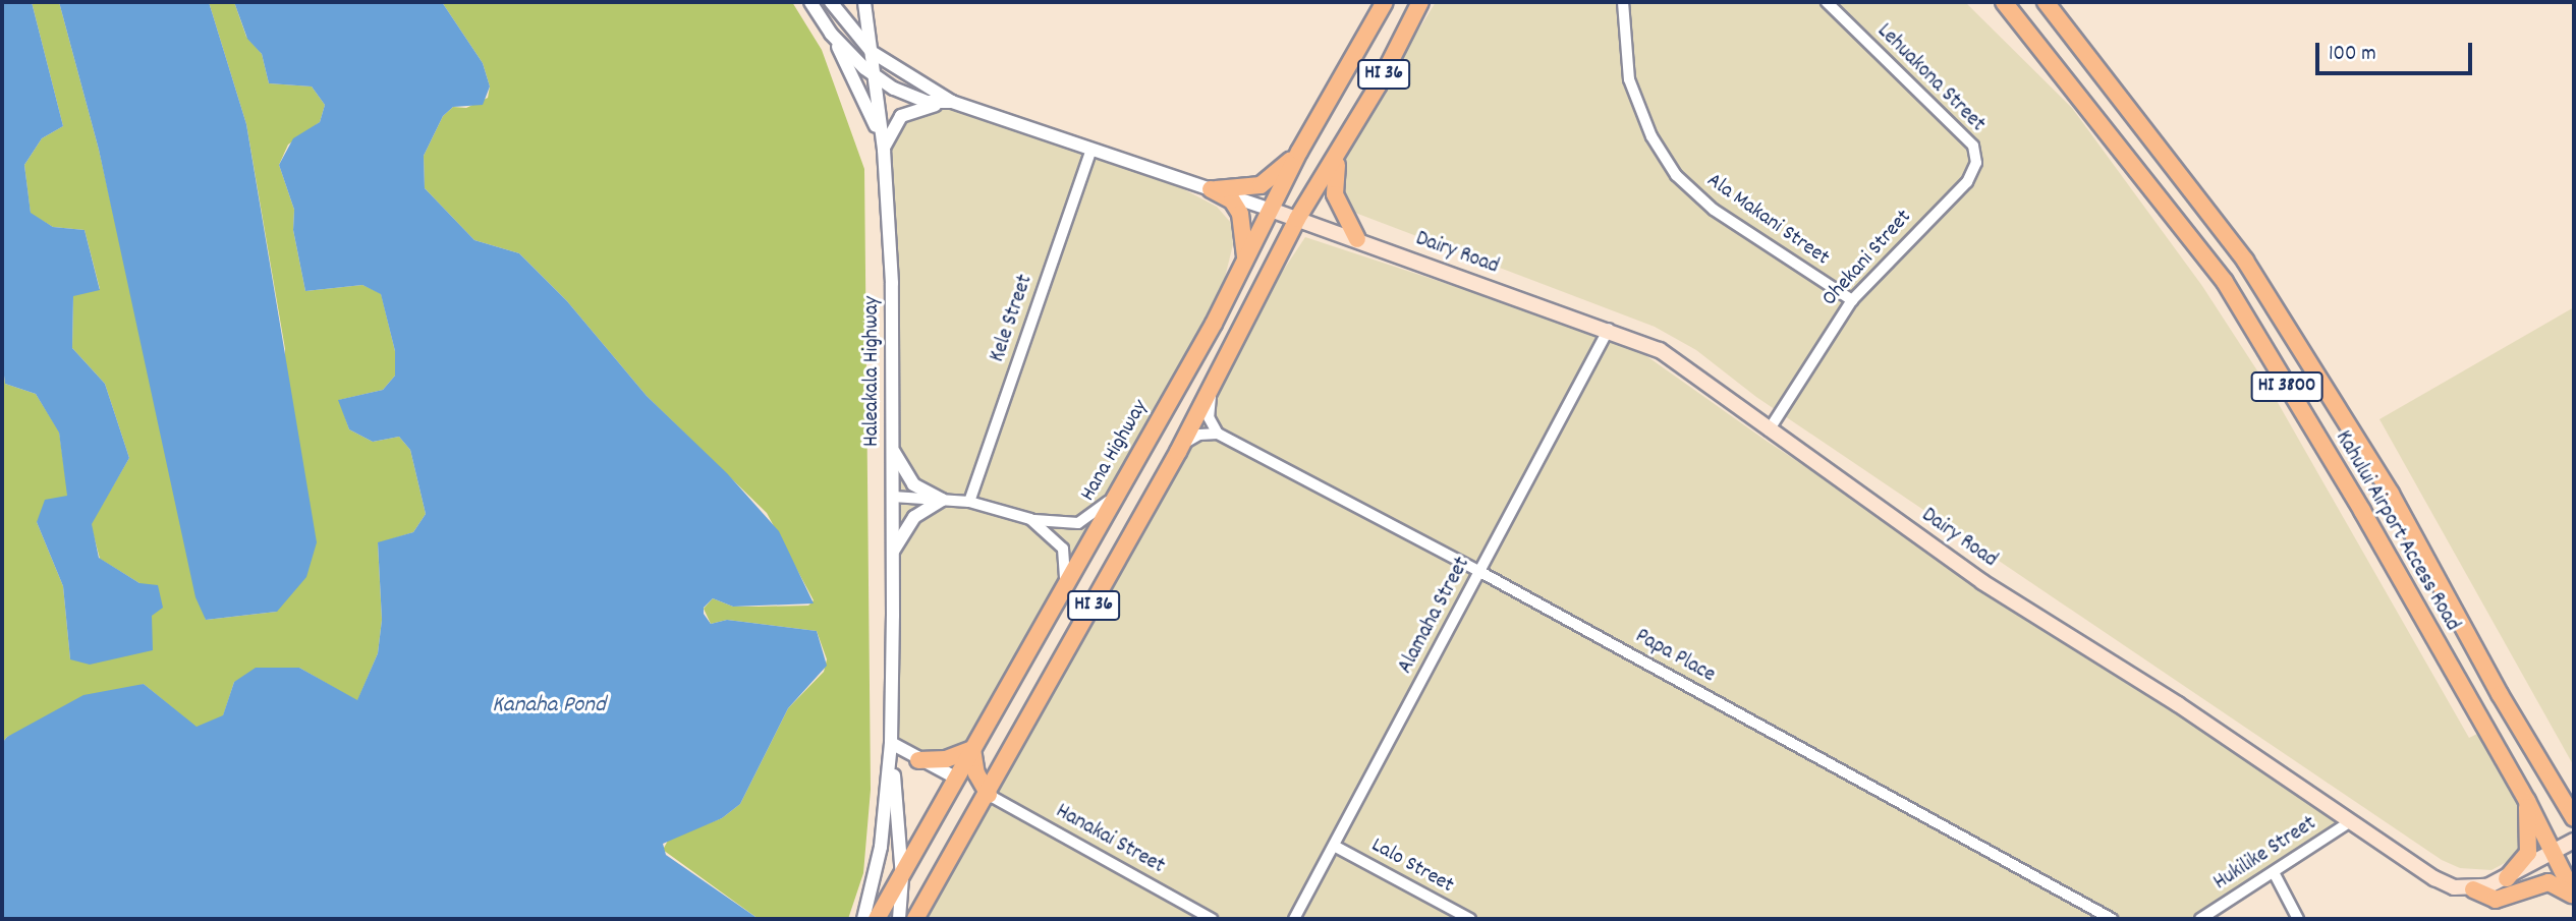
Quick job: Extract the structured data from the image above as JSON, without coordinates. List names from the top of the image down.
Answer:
{
  "streets": {
    "main road": [
      "HI 36",
      "Dairy Road",
      "HI 3800",
      "Hana Highway",
      "Kahului Airport Access Road"
    ],
    "street": [
      "Lehuakona Street",
      "Ala Makani Street",
      "Ohekani Street",
      "Kele Street",
      "Haleakala Highway",
      "Alamaha Street",
      "Papa Place",
      "Hanakai Street",
      "Hukilike Street",
      "Lalo Street"
    ]
  },
  "crossings": [
    ["HI 36", "Dairy Road"],
    ["HI 36", "Hanakai Street"],
    ["Lehuakona Street", "Ohekani Street"],
    ["Ala Makani Street", "Ohekani Street"],
    ["Dairy Road", "Ohekani Street"],
    ["Dairy Road", "Hana Highway"],
    ["Dairy Road", "Alamaha Street"],
    ["Dairy Road", "Hukilike Street"],
    ["Haleakala Highway", "Hana Highway"],
    ["Alamaha Street", "Papa Place"],
    ["Alamaha Street", "Lalo Street"]
  ],
  "water": ["Kanaha Pond"],
  "scale_bar": "100 m"
}
